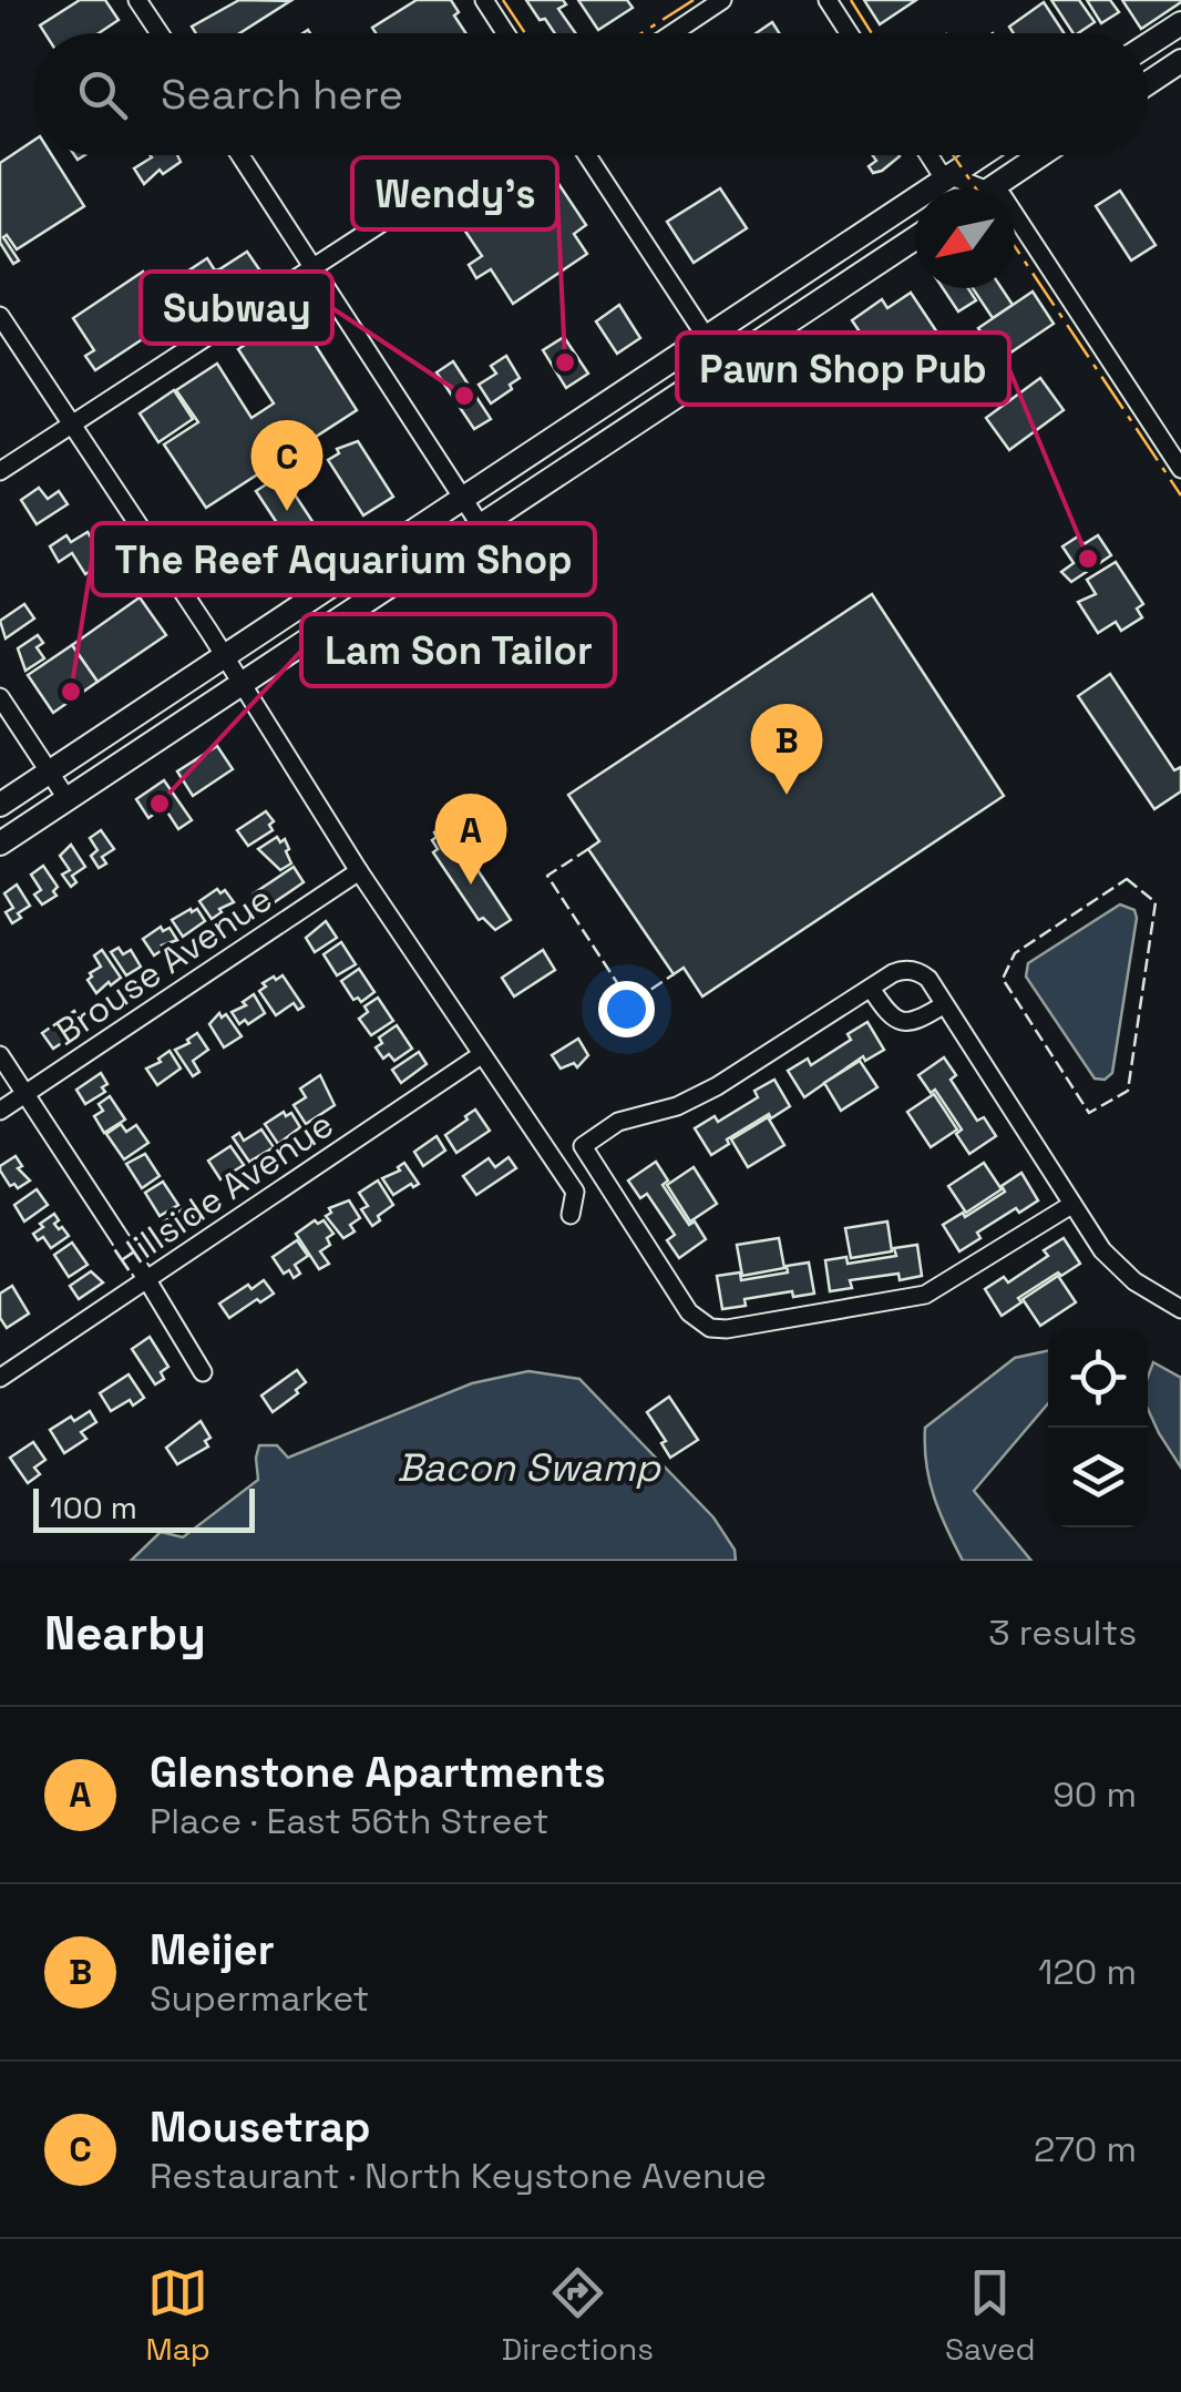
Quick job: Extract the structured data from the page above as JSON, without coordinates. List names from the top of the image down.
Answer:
{
  "streets": {
    "street": ["Brouse Avenue", "Hillside Avenue"]
  },
  "water": ["Bacon Swamp"],
  "places": [
    "Wendy's",
    "Subway",
    "Pawn Shop Pub",
    "The Reef Aquarium Shop",
    "Lam Son Tailor"
  ],
  "scale_bar": "100 m",
  "north": "bottom left",
  "page": {
    "search": "Search here",
    "pins": ["C", "B", "A"],
    "scale": "100 m",
    "heading": ["Nearby", "3 results"],
    "list": [
      {
        "mark": "A",
        "name": "Glenstone Apartments",
        "note": "Place · East 56th Street",
        "value": "90 m"
      },
      {
        "mark": "B",
        "name": "Meijer",
        "note": "Supermarket",
        "value": "120 m"
      },
      {
        "mark": "C",
        "name": "Mousetrap",
        "note": "Restaurant · North Keystone Avenue",
        "value": "270 m"
      }
    ],
    "nav": ["Map", "Directions", "Saved"]
  }
}
